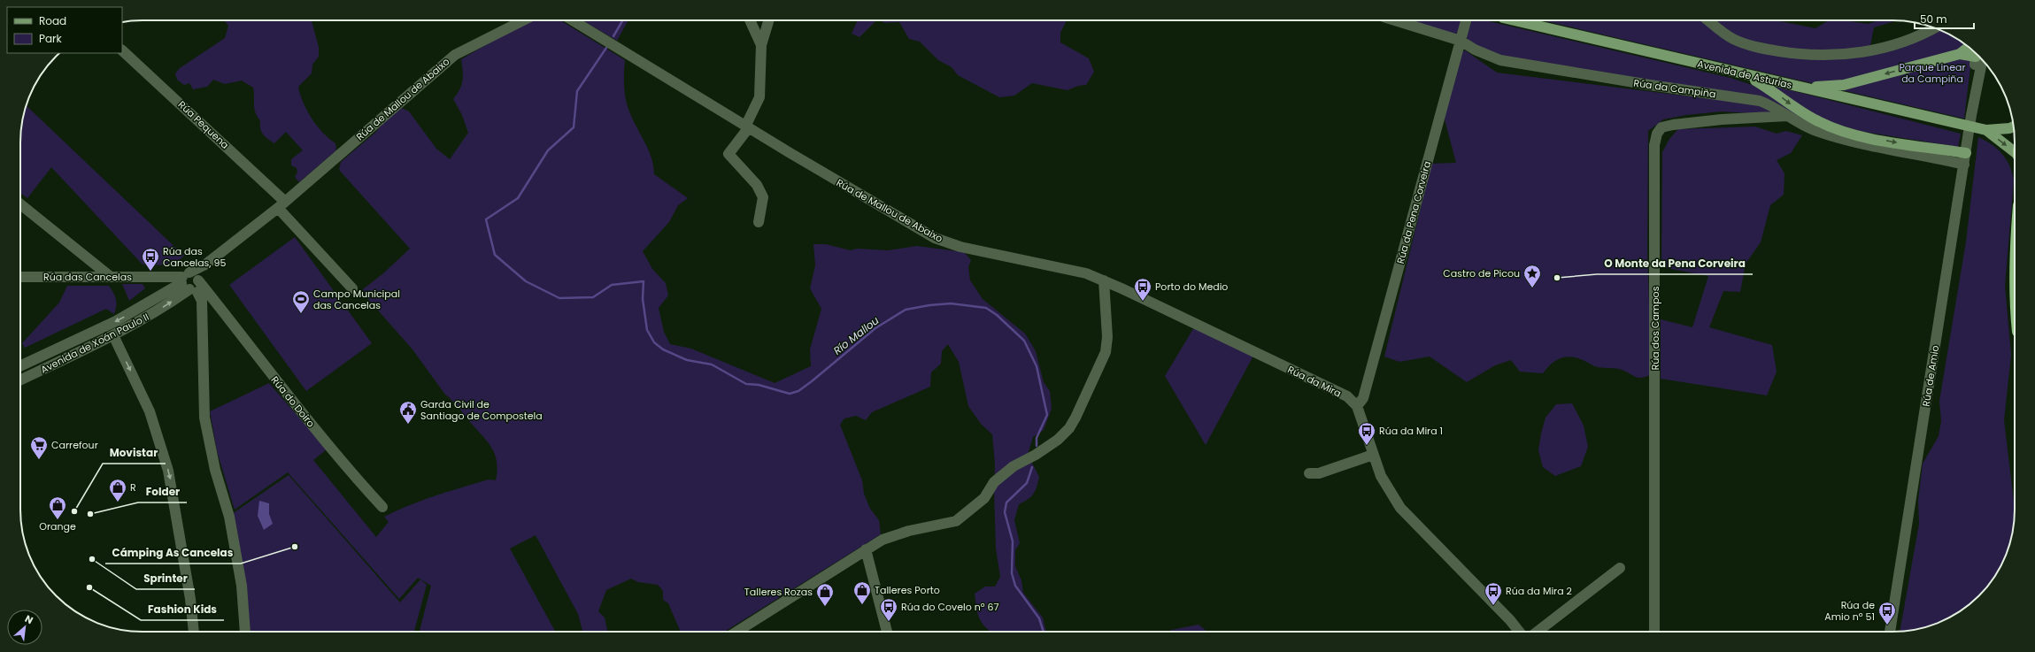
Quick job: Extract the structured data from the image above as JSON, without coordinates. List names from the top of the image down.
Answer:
{
  "streets": {
    "main road": ["Avenida de Asturias"],
    "street": [
      "Rúa da Campiña",
      "Rúa de Mallou de Abaixo",
      "Rúa Pequena",
      "Rúa da Pena Corveira",
      "Rúa das Cancelas",
      "Rúa dos Campos",
      "Avenida de Xoán Paulo II",
      "Rúa de Amio",
      "Rúa da Mira",
      "Rúa do Doiro"
    ]
  },
  "crossings": [
    ["Rúa da Campiña", "Rúa da Pena Corveira"],
    ["Rúa da Campiña", "Rúa dos Campos"],
    ["Rúa da Campiña", "Rúa de Amio"],
    ["Rúa de Mallou de Abaixo", "Rúa Pequena"],
    ["Rúa de Mallou de Abaixo", "Rúa da Mira"],
    ["Rúa da Pena Corveira", "Rúa da Mira"],
    ["Rúa das Cancelas", "Avenida de Xoán Paulo II"],
    ["Rúa das Cancelas", "Rúa do Doiro"],
    ["Avenida de Xoán Paulo II", "Rúa do Doiro"]
  ],
  "water": ["Río Mallou"],
  "parks": ["Parque Linear da Campiña"],
  "places": {
    "bus stop": [
      "Rúa das Cancelas, 95",
      "Porto do Medio",
      "Rúa da Mira 1",
      "Rúa da Mira 2",
      "Rúa do Covelo nº 67",
      "Rúa de Amio nº 51"
    ],
    "other": [
      "O Monte da Pena Corveira",
      "Movistar",
      "Folder",
      "Cámping As Cancelas",
      "Sprinter",
      "Fashion Kids"
    ],
    "place": ["Castro de Picou"],
    "sports": ["Campo Municipal das Cancelas"],
    "public building": ["Garda Civil de Santiago de Compostela"],
    "supermarket": ["Carrefour"],
    "shop": [
      "R",
      "Orange",
      "Talleres Porto",
      "Talleres Rozas"
    ]
  },
  "legend": ["Road", "Park"],
  "scale_bar": "50 m",
  "north": "top right"
}
